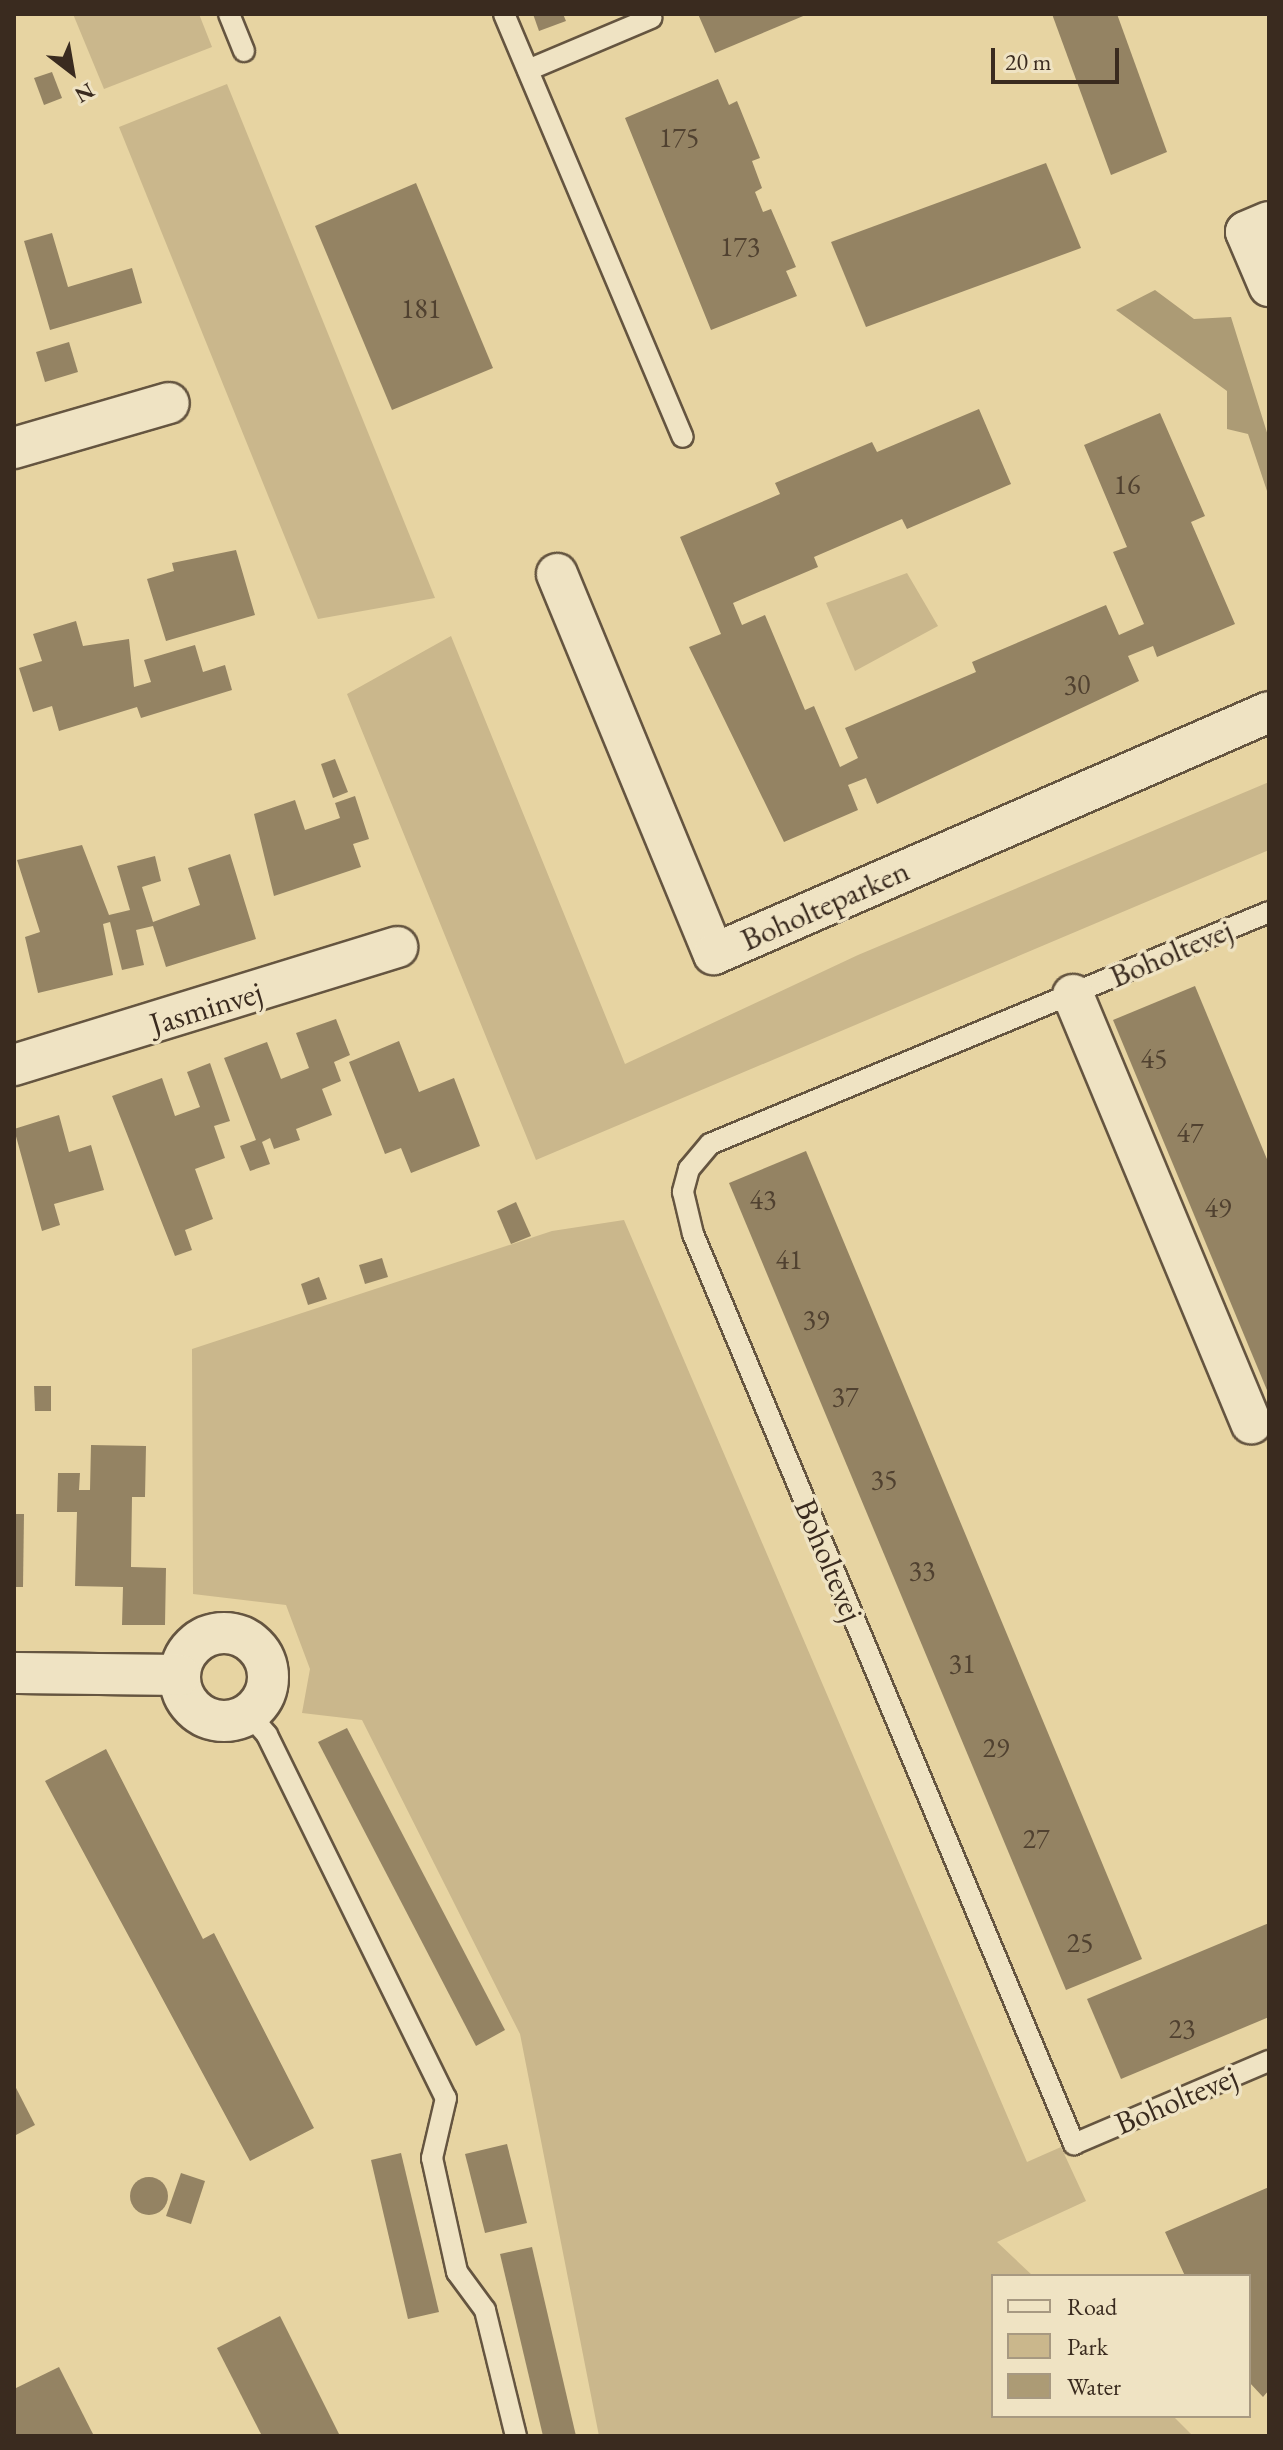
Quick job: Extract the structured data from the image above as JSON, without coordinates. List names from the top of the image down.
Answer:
{
  "streets": {
    "street": ["Boholteparken", "Boholtevej", "Jasminvej"]
  },
  "house_numbers": [
    "175",
    "173",
    "181",
    "16",
    "30",
    "45",
    "47",
    "43",
    "49",
    "41",
    "39",
    "37",
    "35",
    "33",
    "31",
    "29",
    "27",
    "25",
    "23"
  ],
  "legend": ["Road", "Park", "Water"],
  "scale_bar": "20 m",
  "north": "bottom right"
}
